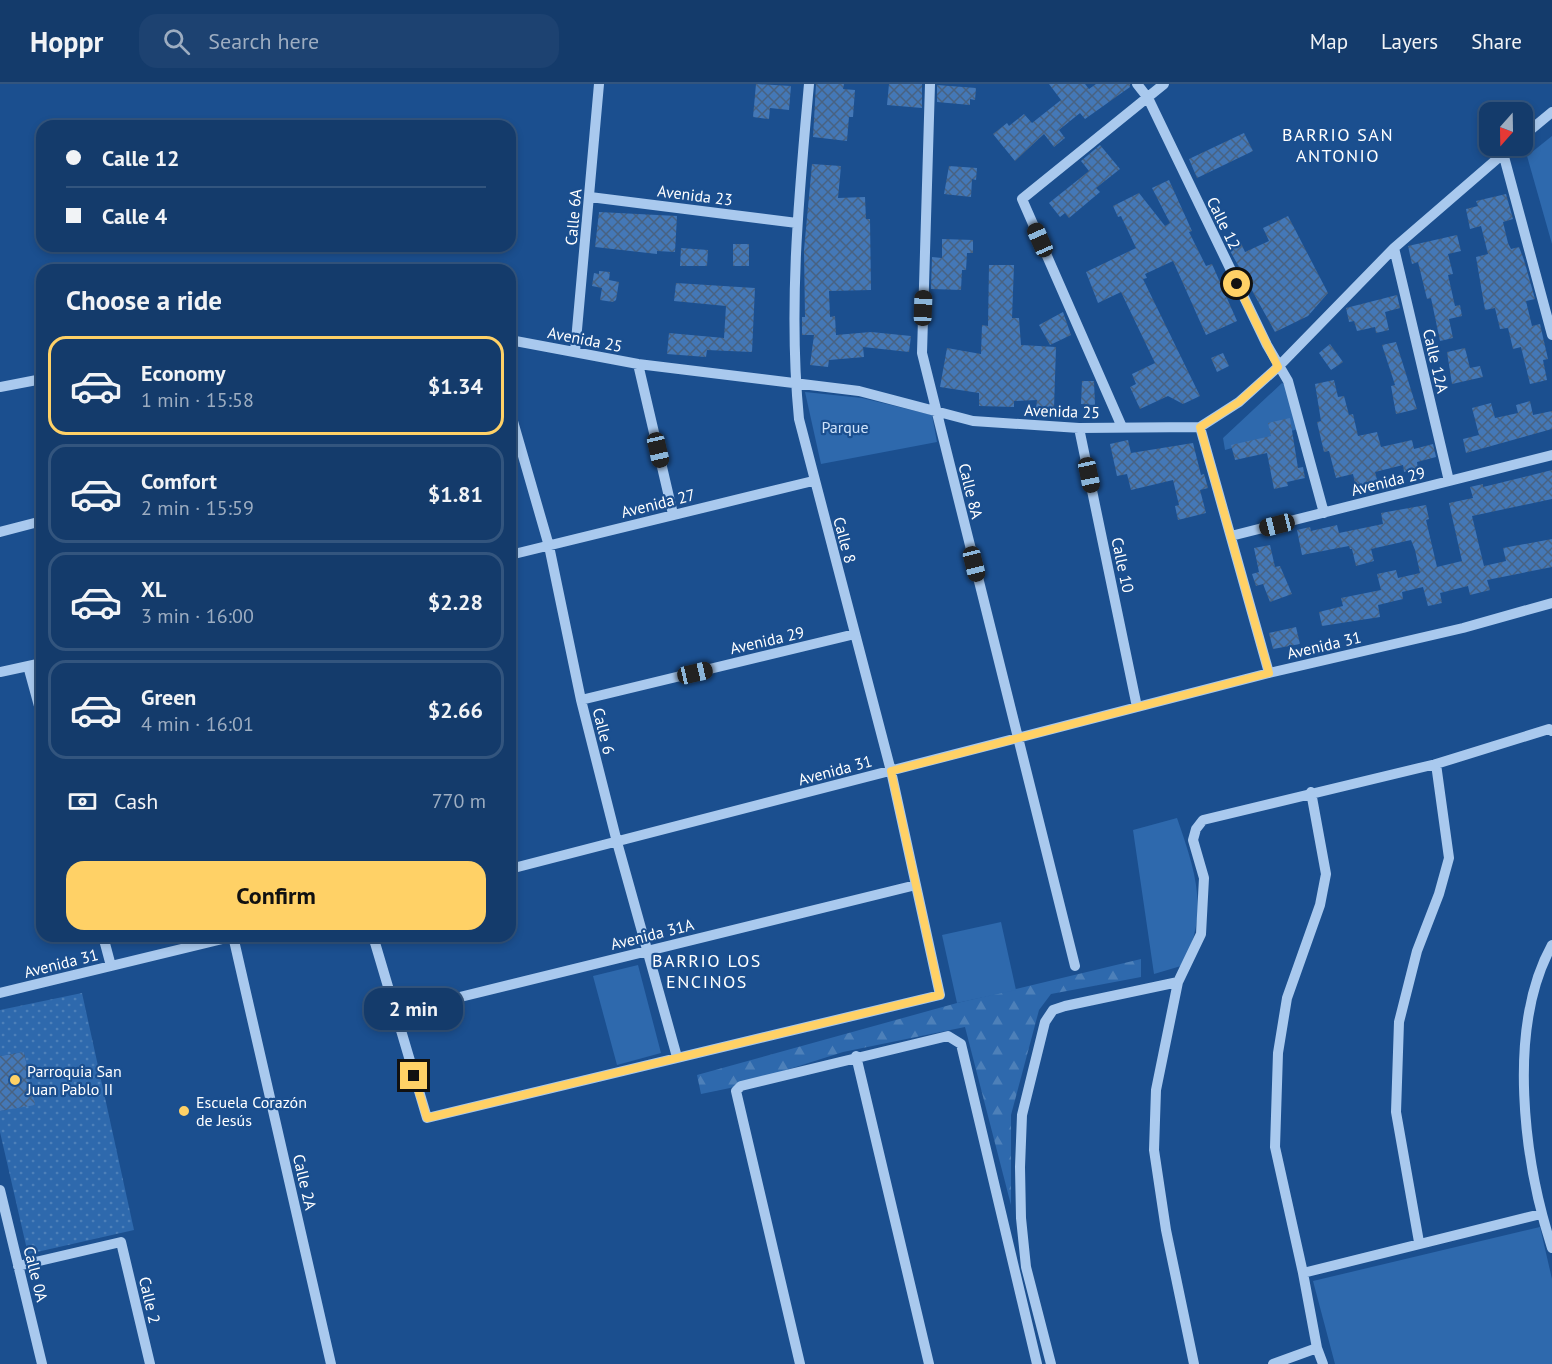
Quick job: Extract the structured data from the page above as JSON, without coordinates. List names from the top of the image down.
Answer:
{
  "streets": {
    "street": [
      "Avenida 23",
      "Calle 6A",
      "Calle 12",
      "Avenida 25",
      "Calle 12A",
      "Avenida 29",
      "Calle 8A",
      "Avenida 27",
      "Calle 8",
      "Calle 10",
      "Avenida 31",
      "Calle 6",
      "Avenida 31A",
      "Calle 2A",
      "Calle 0A",
      "Calle 2"
    ]
  },
  "crossings": [
    ["Avenida 23", "Calle 6A"],
    ["Avenida 23", "Calle 8"],
    ["Calle 6A", "Avenida 25"],
    ["Calle 12", "Avenida 29"],
    ["Avenida 25", "Calle 8A"],
    ["Avenida 25", "Calle 8"],
    ["Avenida 25", "Calle 10"],
    ["Calle 12A", "Avenida 29"],
    ["Avenida 29", "Calle 8"],
    ["Avenida 29", "Calle 6"],
    ["Calle 8A", "Avenida 31"],
    ["Avenida 27", "Calle 8"],
    ["Avenida 27", "Calle 6"],
    ["Calle 8", "Avenida 31"],
    ["Calle 8", "Calle 6"],
    ["Calle 8", "Avenida 31A"],
    ["Calle 10", "Avenida 31"],
    ["Avenida 31", "Calle 6"],
    ["Calle 6", "Avenida 31A"],
    ["Calle 0A", "Calle 2"]
  ],
  "districts": ["BARRIO SAN ANTONIO", "BARRIO LOS ENCINOS"],
  "parks": ["Parque"],
  "places": ["Parroquia San Juan Pablo II", "Escuela Corazón de Jesús"],
  "north": "bottom",
  "page": {
    "header": "Hoppr",
    "search": "Search here",
    "nav": ["Map", "Layers", "Share"],
    "banner": ["Calle 12", "Calle 4"],
    "heading": "Choose a ride",
    "list": [
      {
        "name": "Economy",
        "note": "1 min · 15:58",
        "value": "$1.34"
      },
      {
        "name": "Comfort",
        "note": "2 min · 15:59",
        "value": "$1.81"
      },
      {
        "name": "XL",
        "note": "3 min · 16:00",
        "value": "$2.28"
      },
      {
        "name": "Green",
        "note": "4 min · 16:01",
        "value": "$2.66"
      }
    ],
    "pay": ["Cash", "770 m"],
    "buttons": "Confirm",
    "bubble": "2 min"
  }
}
